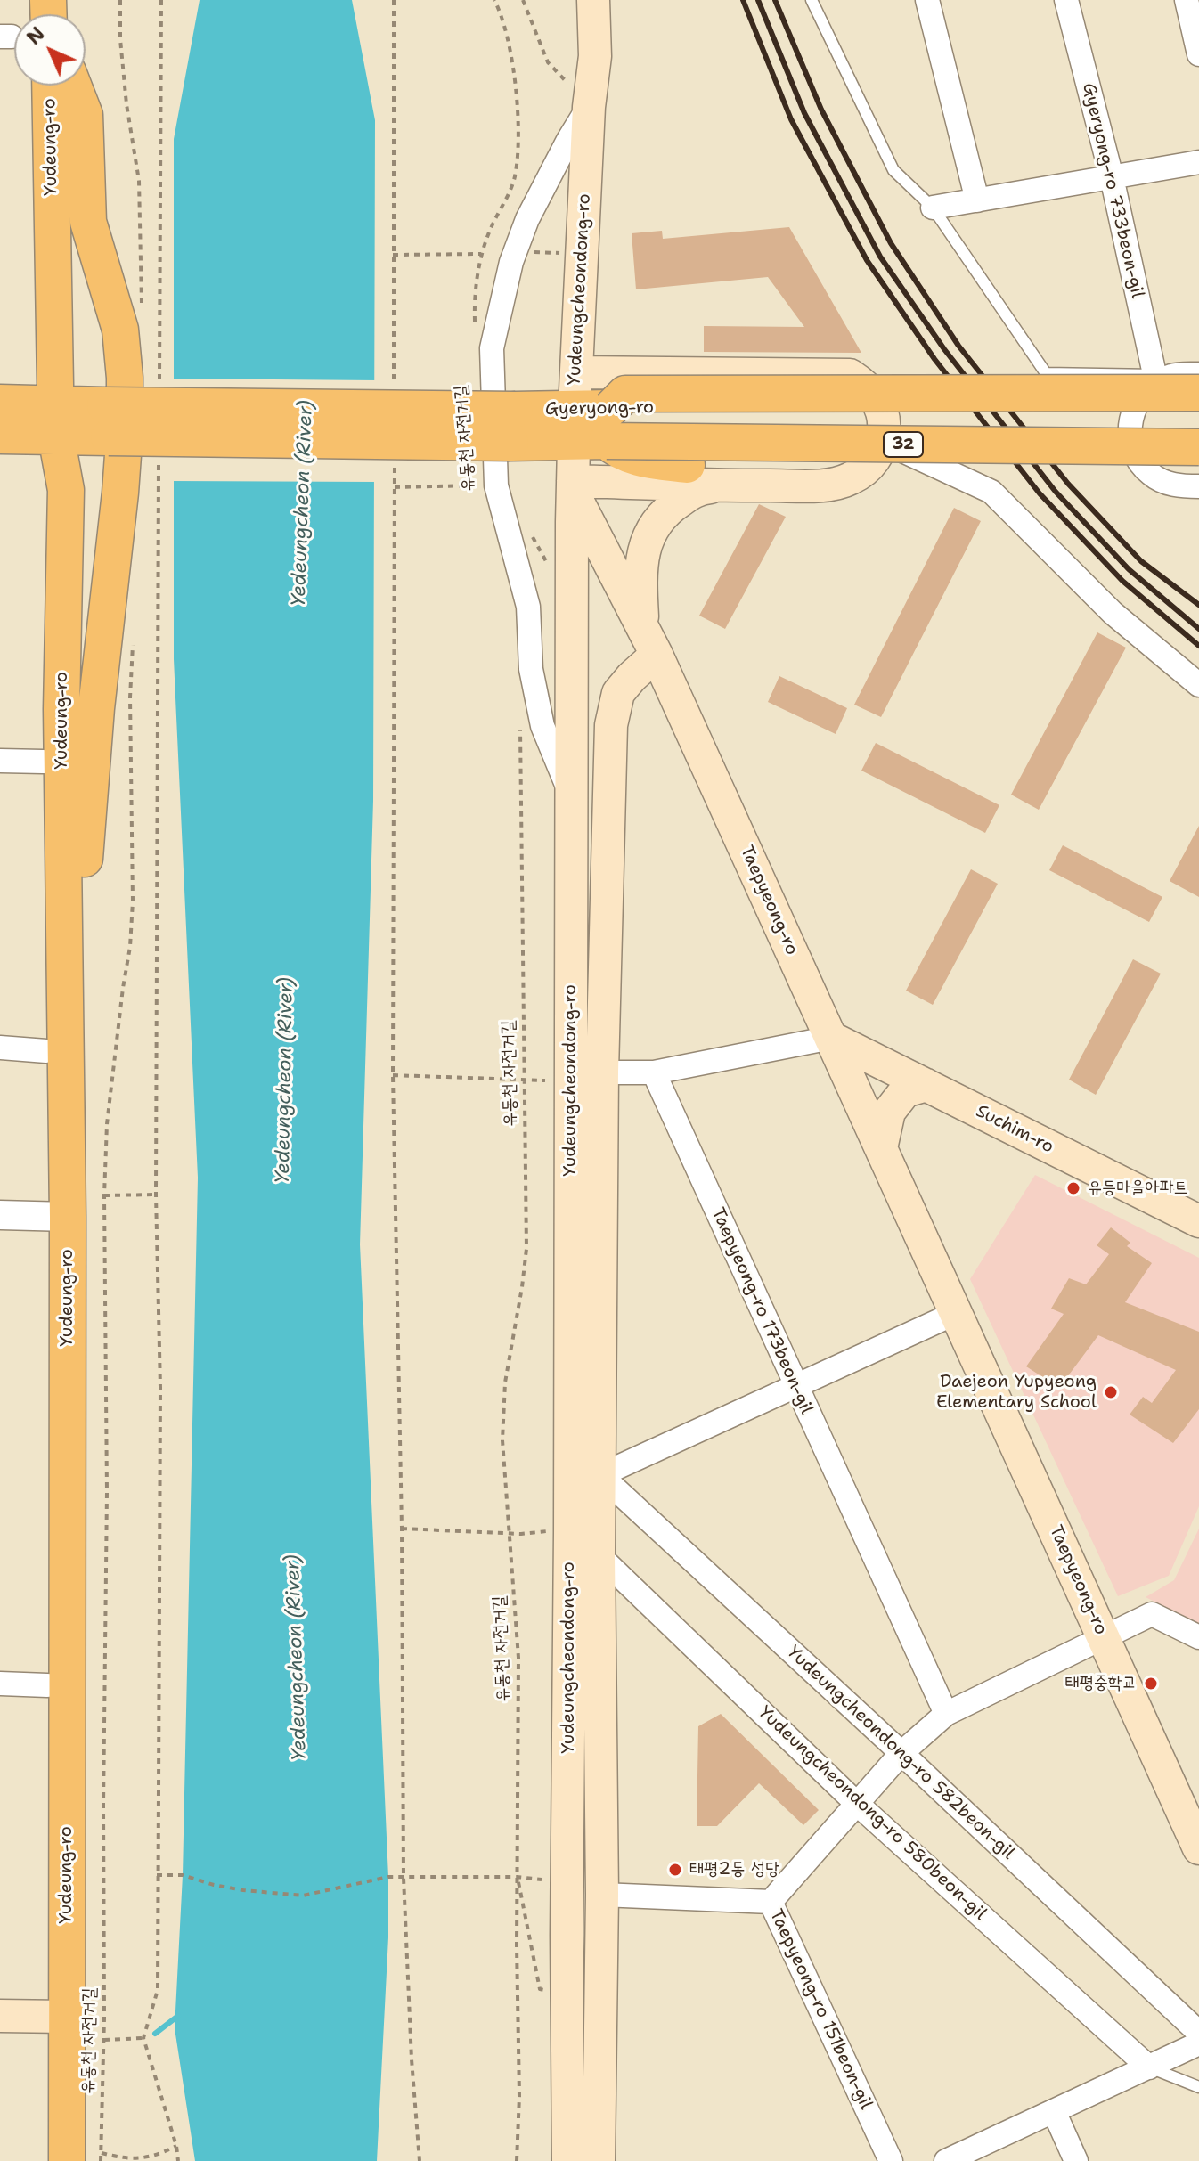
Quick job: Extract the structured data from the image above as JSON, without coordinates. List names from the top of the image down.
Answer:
{
  "streets": {
    "main road": [
      "Yudeung-ro",
      "Yudeungcheondong-ro",
      "Gyeryong-ro",
      "32",
      "Taepyeong-ro",
      "Suchim-ro"
    ],
    "street": [
      "Gyeryong-ro 733beon-gil",
      "Taepyeong-ro 173beon-gil",
      "Yudeungcheondong-ro 582beon-gil",
      "Yudeungcheondong-ro 580beon-gil",
      "Taepyeong-ro 151beon-gil"
    ],
    "path": ["유동천 자전거길"]
  },
  "crossings": [
    ["Yudeung-ro", "Gyeryong-ro"],
    ["Yudeungcheondong-ro", "Gyeryong-ro"],
    ["Yudeungcheondong-ro", "Taepyeong-ro"],
    ["Yudeungcheondong-ro", "Yudeungcheondong-ro 582beon-gil"],
    ["Yudeungcheondong-ro", "Yudeungcheondong-ro 580beon-gil"],
    ["Taepyeong-ro", "Suchim-ro"],
    ["Taepyeong-ro", "Taepyeong-ro 151beon-gil"],
    ["Taepyeong-ro 173beon-gil", "Taepyeong-ro 151beon-gil"],
    ["Yudeungcheondong-ro 582beon-gil", "Taepyeong-ro 151beon-gil"],
    ["Yudeungcheondong-ro 580beon-gil", "Taepyeong-ro 151beon-gil"]
  ],
  "water": ["Yedeungcheon (River)"],
  "places": [
    "유등마을아파트",
    "Daejeon Yupyeong Elementary School",
    "태평중학교",
    "태평2동 성당"
  ],
  "north": "top left"
}
